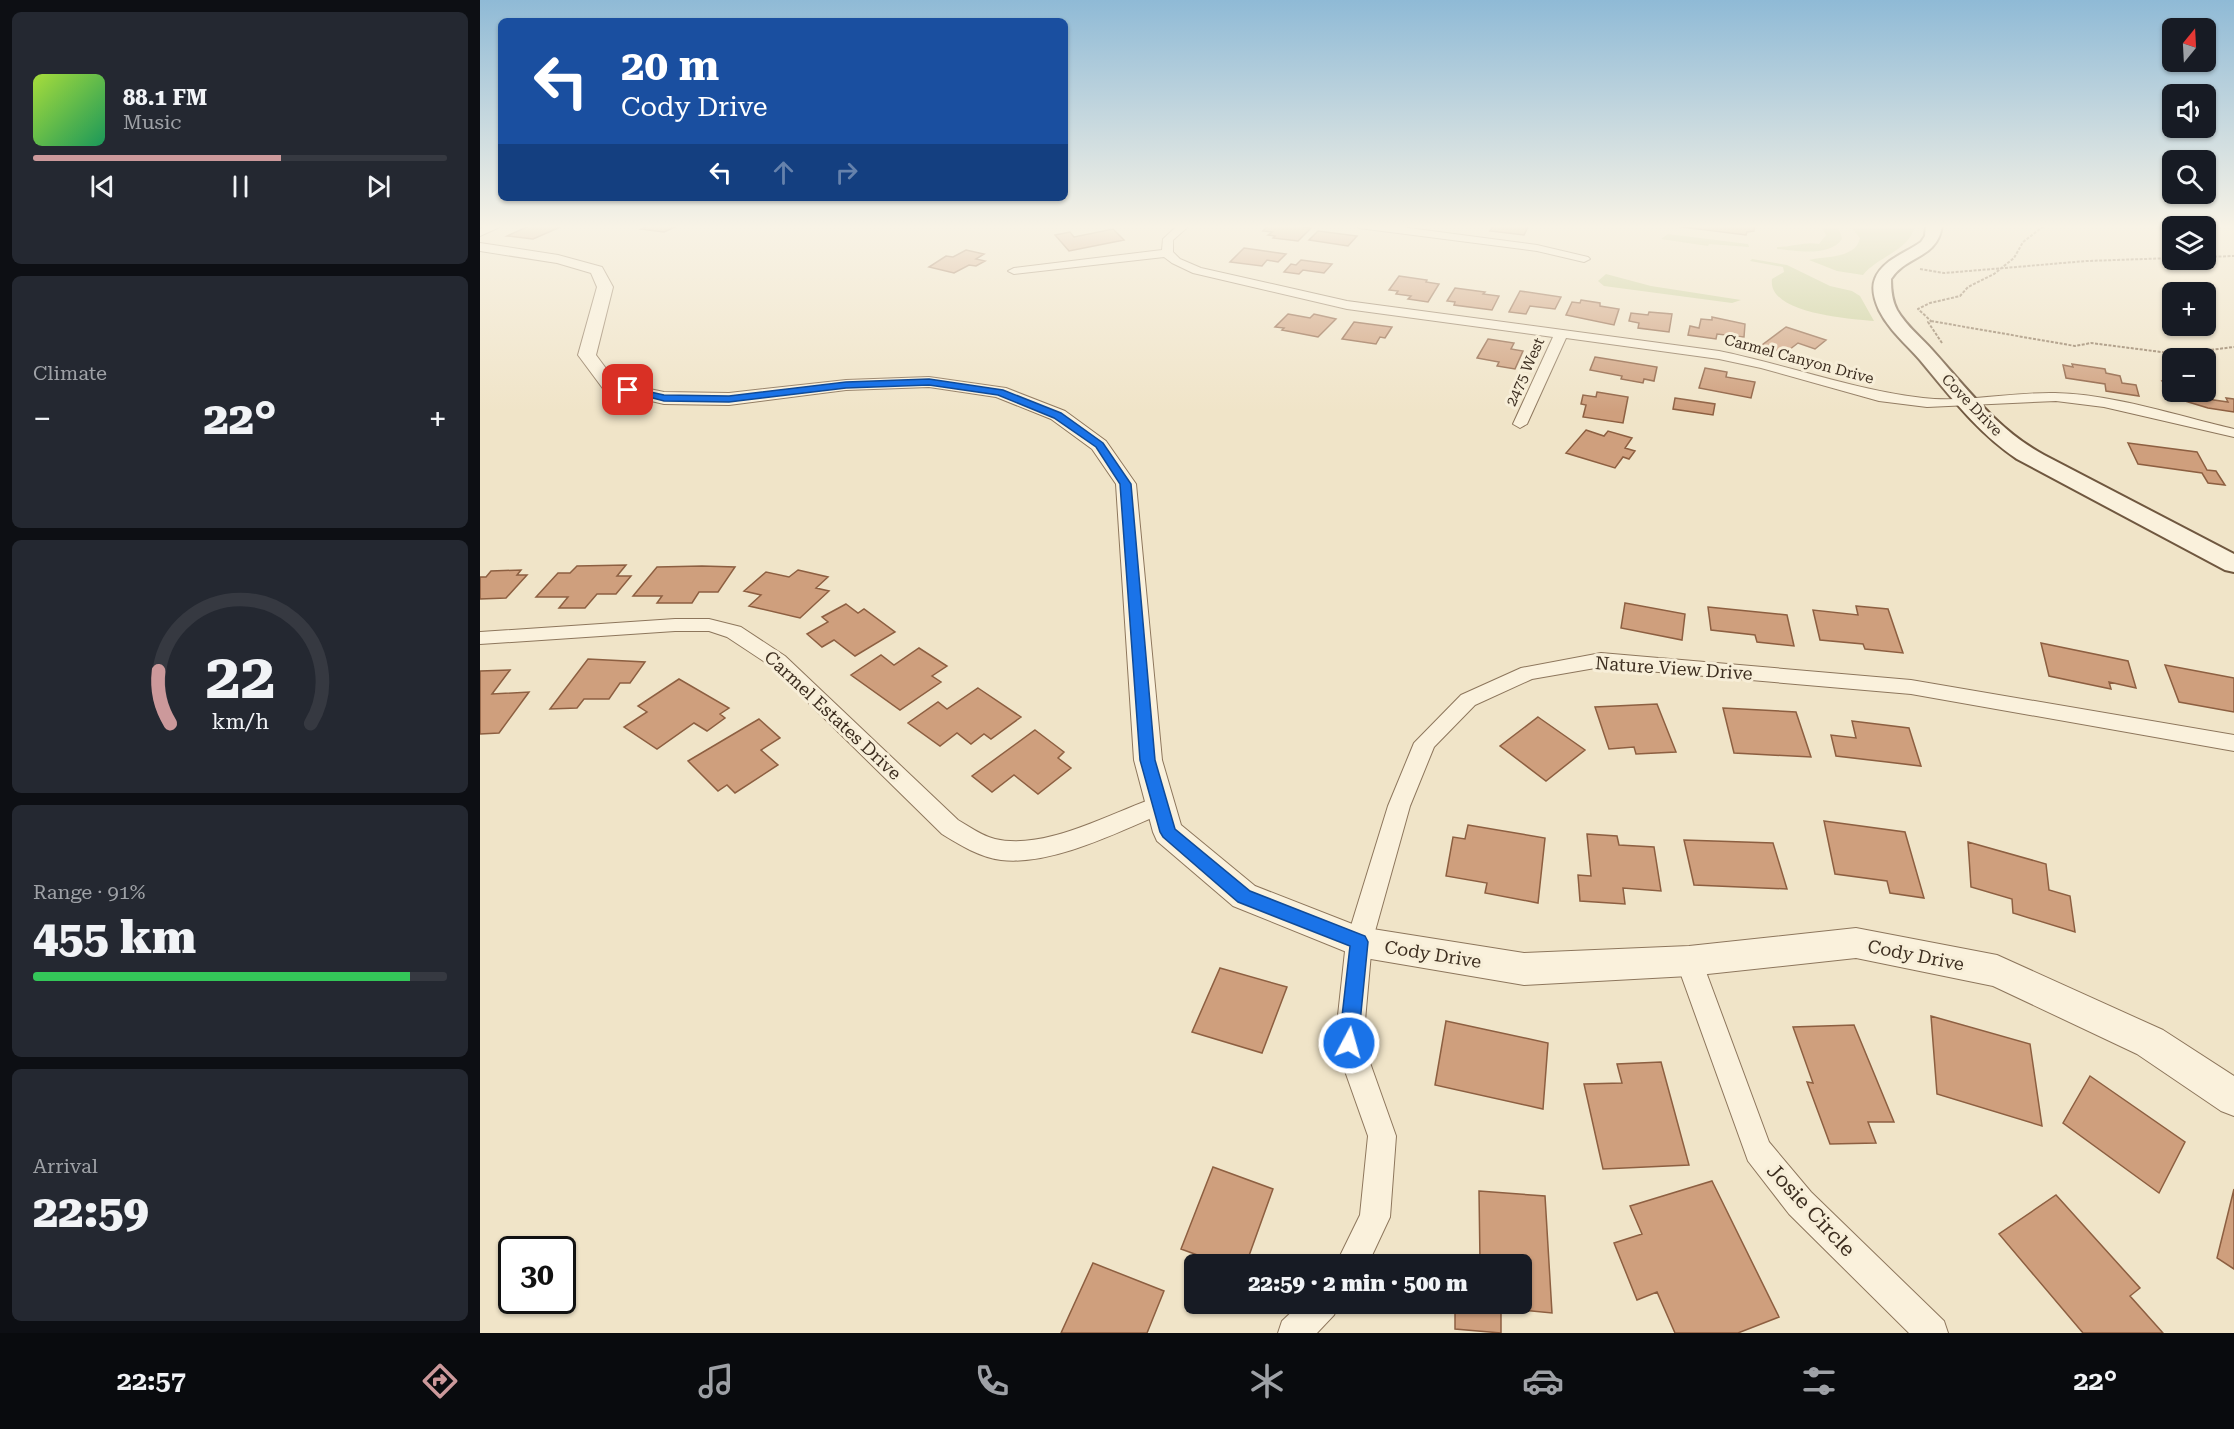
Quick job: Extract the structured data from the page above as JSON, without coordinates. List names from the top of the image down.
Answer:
{
  "streets": {
    "main road": ["Cove Drive"],
    "street": [
      "Carmel Canyon Drive",
      "2475 West",
      "Nature View Drive",
      "Carmel Estates Drive",
      "Cody Drive",
      "Josie Circle"
    ]
  },
  "crossings": [
    ["Carmel Canyon Drive", "2475 West"],
    ["Carmel Canyon Drive", "Cove Drive"],
    ["Nature View Drive", "Cody Drive"],
    ["Carmel Estates Drive", "Cody Drive"],
    ["Cody Drive", "Josie Circle"]
  ],
  "north": "top",
  "page": {
    "map_buttons": ["+", "−"],
    "turn": ["20 m", "Cody Drive"],
    "song": ["88.1 FM", "Music"],
    "tile": [
      "Climate",
      ["Range · 91%", "455 km"],
      ["Arrival", "22:59"]
    ],
    "heat": ["−", "22°", "+"],
    "limit": "30",
    "trip": "22:59 · 2 min · 500 m",
    "tabs": ["22:57", "22°"],
    "gauge": ["22", "km/h"]
  }
}
